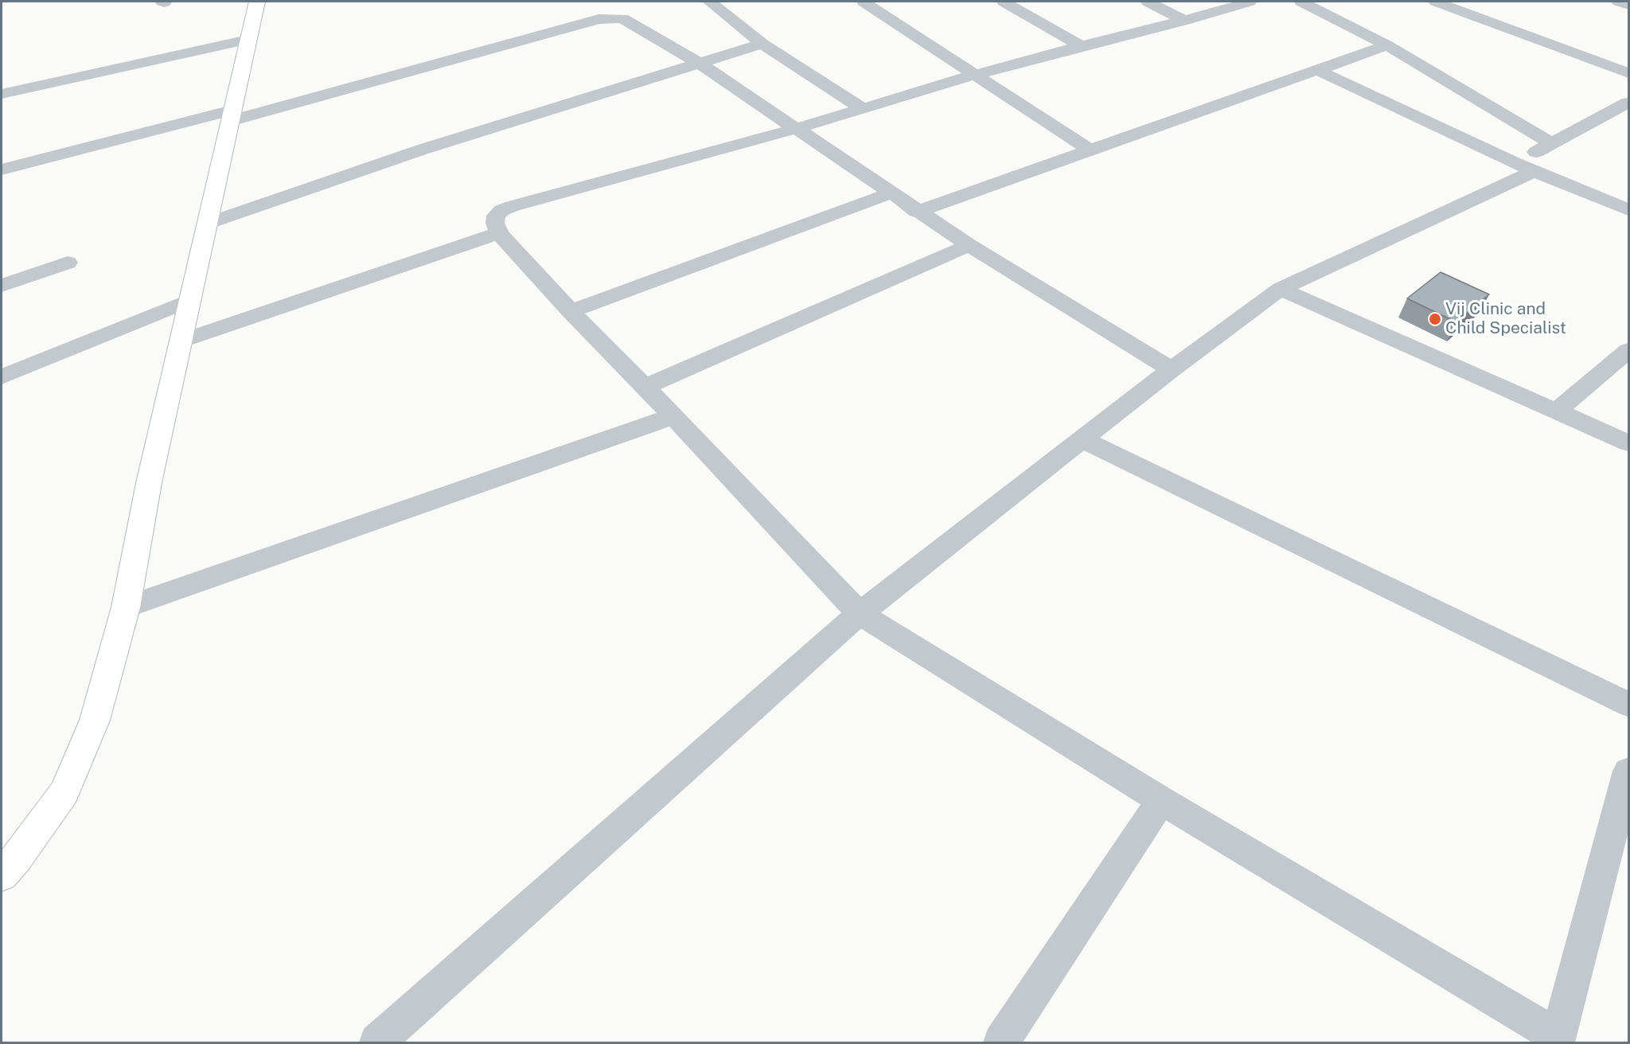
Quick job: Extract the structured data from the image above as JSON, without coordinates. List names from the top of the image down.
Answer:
{
  "places": ["Vij Clinic and Child Specialist"]
}
